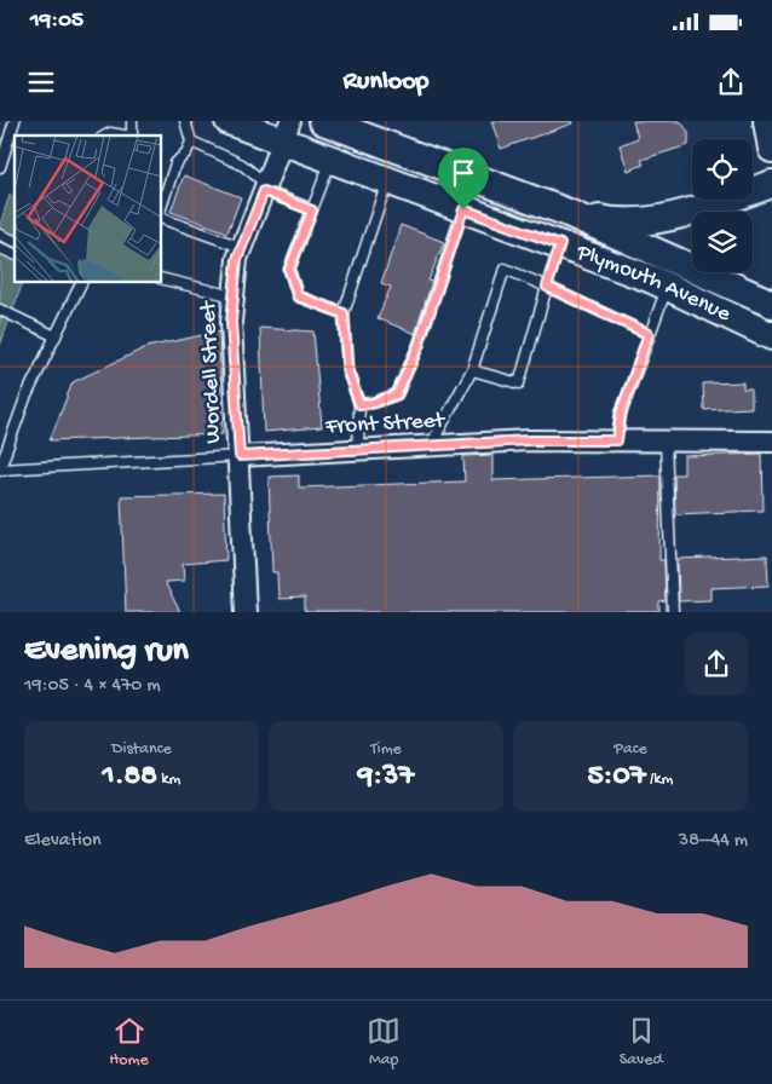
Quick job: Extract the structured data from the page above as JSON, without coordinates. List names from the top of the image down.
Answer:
{
  "streets": {
    "main road": ["Plymouth Avenue"],
    "street": ["Wordell Street", "Front Street"]
  },
  "crossings": [
    ["Plymouth Avenue", "Wordell Street"],
    ["Wordell Street", "Front Street"]
  ],
  "page": {
    "status": "19:05",
    "header": "Runloop",
    "heading": ["Evening run", "19:05 · 4 × 470 m"],
    "stats": [
      ["Distance", "1.88 km"],
      ["Time", "9:37"],
      ["Pace", "5:07 /km"]
    ],
    "chart": ["Elevation", "38–44 m"],
    "tabs": ["Home", "Map", "Saved"]
  }
}
